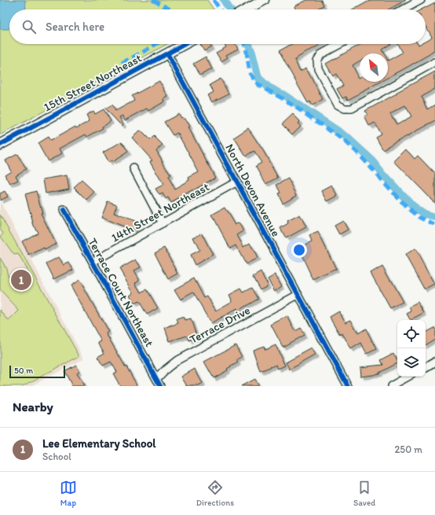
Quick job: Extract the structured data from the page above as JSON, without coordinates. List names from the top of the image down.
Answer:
{
  "streets": {
    "street": [
      "15th Street Northeast",
      "North Devon Avenue",
      "14th Street Northeast",
      "Terrace Court Northeast",
      "Terrace Drive"
    ]
  },
  "crossings": [
    ["15th Street Northeast", "North Devon Avenue"],
    ["North Devon Avenue", "14th Street Northeast"],
    ["North Devon Avenue", "Terrace Drive"],
    ["14th Street Northeast", "Terrace Court Northeast"],
    ["Terrace Court Northeast", "Terrace Drive"]
  ],
  "scale_bar": "50 m",
  "north": "top left",
  "page": {
    "search": "Search here",
    "pins": "1",
    "scale": "50 m",
    "heading": "Nearby",
    "list": [
      {
        "mark": "1",
        "name": "Lee Elementary School",
        "note": "School",
        "value": "250 m"
      }
    ],
    "nav": ["Map", "Directions", "Saved"]
  }
}
